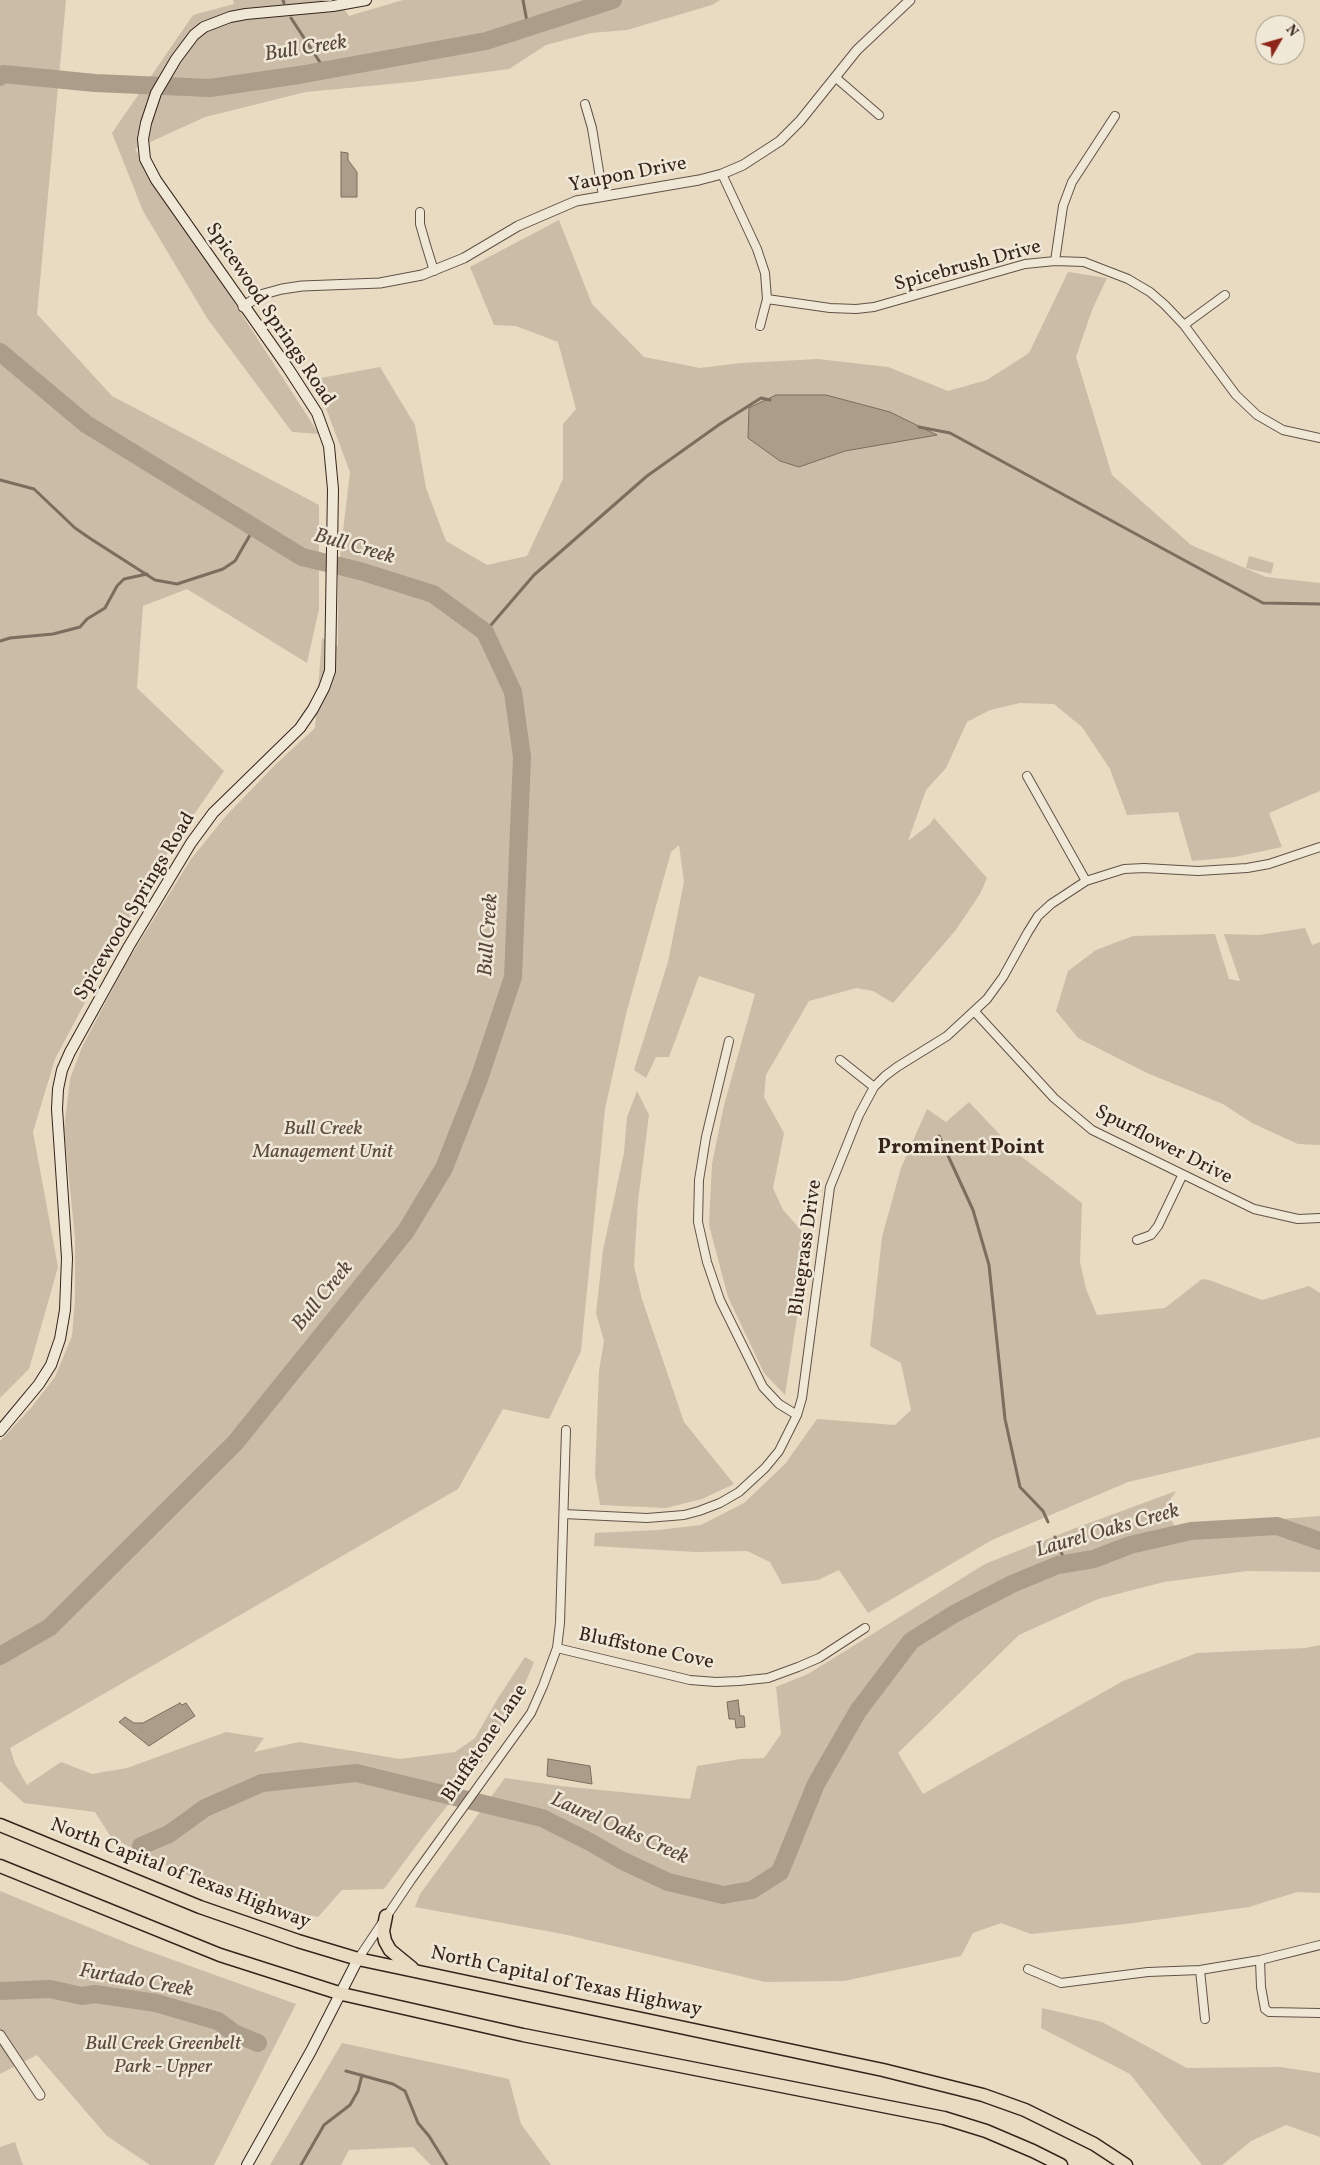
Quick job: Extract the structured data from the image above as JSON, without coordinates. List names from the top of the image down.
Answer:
{
  "streets": {
    "highway": ["North Capital of Texas Highway"],
    "main road": ["Spicewood Springs Road"],
    "street": [
      "Yaupon Drive",
      "Spicebrush Drive",
      "Spurflower Drive",
      "Bluegrass Drive",
      "Bluffstone Cove",
      "Bluffstone Lane"
    ]
  },
  "crossings": [
    ["Yaupon Drive", "Spicewood Springs Road"],
    ["Spurflower Drive", "Bluegrass Drive"],
    ["Bluegrass Drive", "Bluffstone Lane"],
    ["Bluffstone Cove", "Bluffstone Lane"],
    ["Bluffstone Lane", "North Capital of Texas Highway"]
  ],
  "districts": ["Prominent Point"],
  "water": ["Bull Creek", "Laurel Oaks Creek", "Furtado Creek"],
  "parks": ["Bull Creek Management Unit", "Bull Creek Greenbelt Park - Upper"],
  "north": "top right"
}
